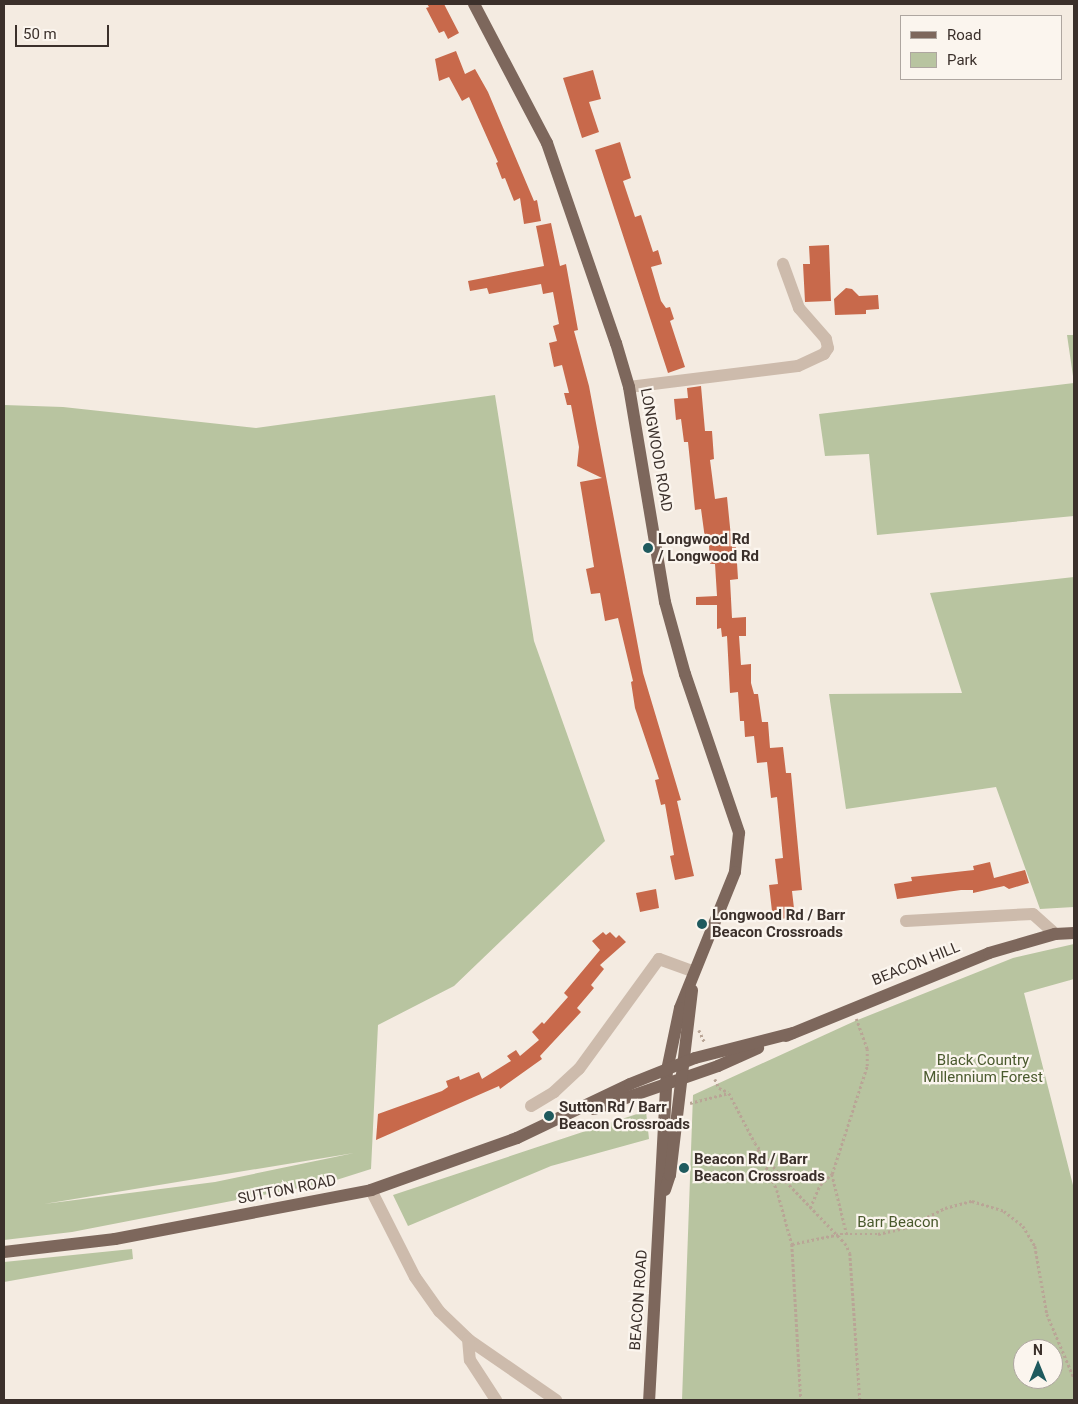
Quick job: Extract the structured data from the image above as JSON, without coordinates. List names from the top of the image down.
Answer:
{
  "streets": {
    "main road": [
      "LONGWOOD ROAD",
      "BEACON HILL",
      "SUTTON ROAD",
      "BEACON ROAD"
    ]
  },
  "crossings": [
    ["LONGWOOD ROAD", "BEACON HILL"],
    ["LONGWOOD ROAD", "SUTTON ROAD"],
    ["LONGWOOD ROAD", "BEACON ROAD"],
    ["BEACON HILL", "SUTTON ROAD"],
    ["BEACON HILL", "BEACON ROAD"],
    ["SUTTON ROAD", "BEACON ROAD"]
  ],
  "parks": ["Black Country Millennium Forest", "Barr Beacon"],
  "places": [
    "Longwood Rd / Longwood Rd",
    "Longwood Rd / Barr Beacon Crossroads",
    "Sutton Rd / Barr Beacon Crossroads",
    "Beacon Rd / Barr Beacon Crossroads"
  ],
  "legend": ["Road", "Park"],
  "scale_bar": "50 m",
  "north": "top"
}
